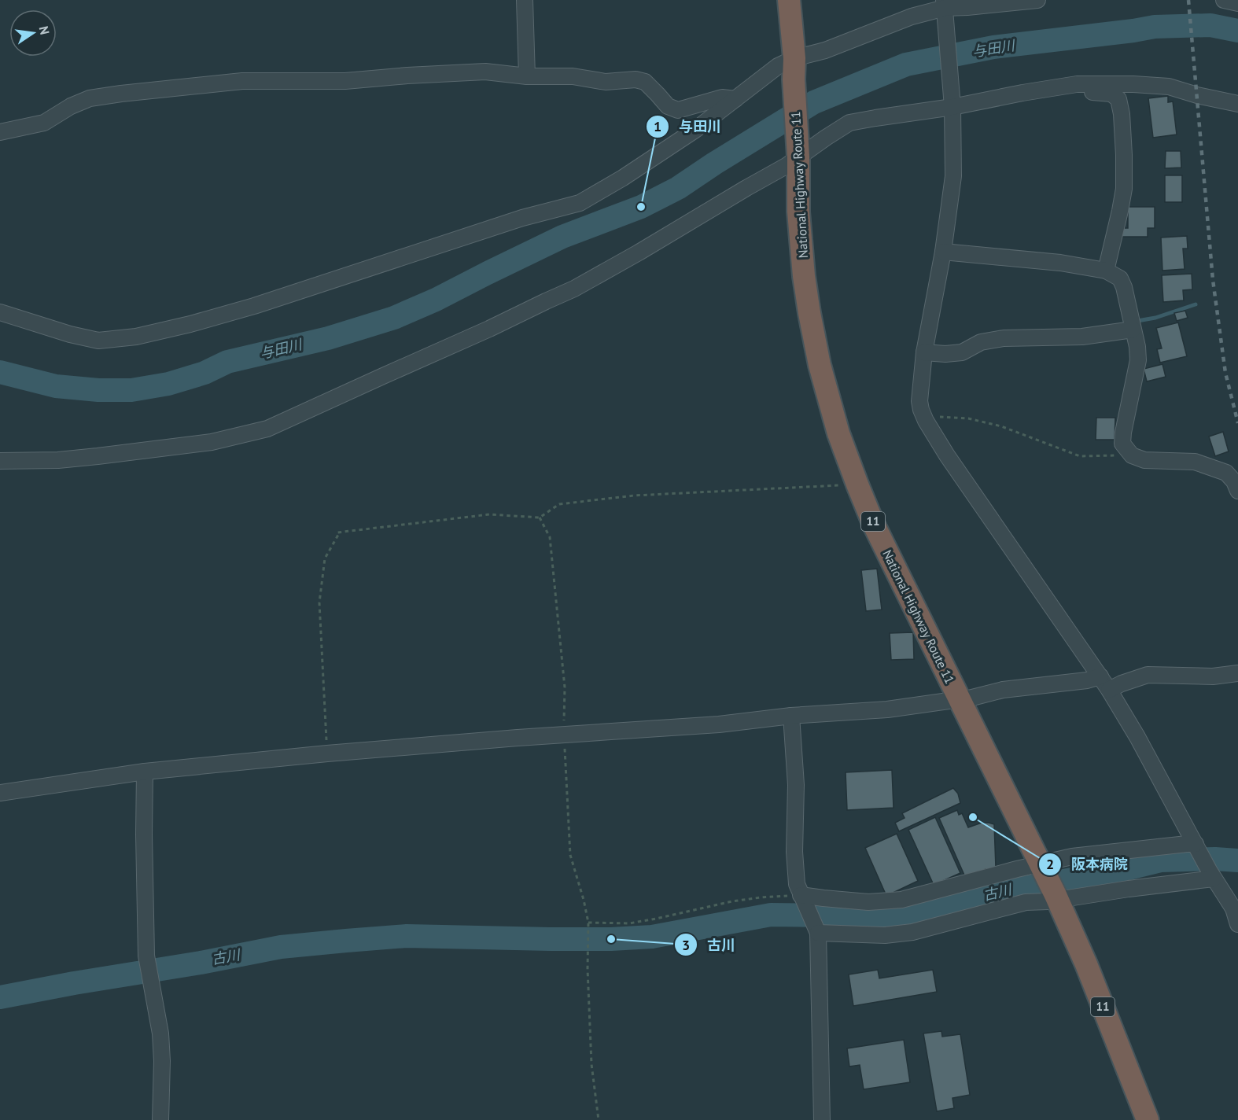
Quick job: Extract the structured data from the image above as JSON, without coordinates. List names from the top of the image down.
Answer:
{
  "streets": {
    "highway": ["National Highway Route 11", "11"]
  },
  "water": ["与田川", "古川"],
  "places": ["与田川", "阪本病院", "古川"],
  "north": "right"
}
